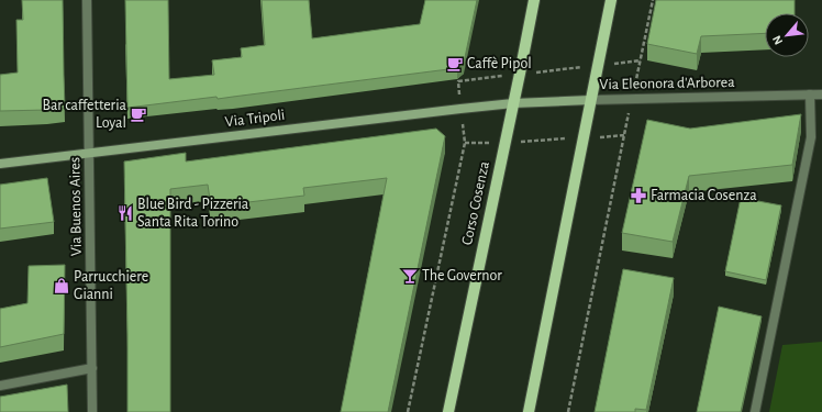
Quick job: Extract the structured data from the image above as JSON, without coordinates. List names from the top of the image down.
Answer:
{
  "streets": {
    "main road": ["Corso Cosenza"],
    "street": ["Via Eleonora d'Arborea", "Via Tripoli", "Via Buenos Aires"]
  },
  "crossings": [
    ["Via Eleonora d'Arborea", "Via Tripoli"],
    ["Via Eleonora d'Arborea", "Corso Cosenza"],
    ["Via Tripoli", "Corso Cosenza"],
    ["Via Tripoli", "Via Buenos Aires"]
  ],
  "places": {
    "cafe": ["Caffè Pipol", "Bar caffetteria Loyal"],
    "pharmacy": ["Farmacia Cosenza"],
    "restaurant": ["Blue Bird - Pizzeria Santa Rita Torino"],
    "bar": ["The Governor"],
    "shop": ["Parrucchiere Gianni"]
  },
  "north": "bottom left"
}
